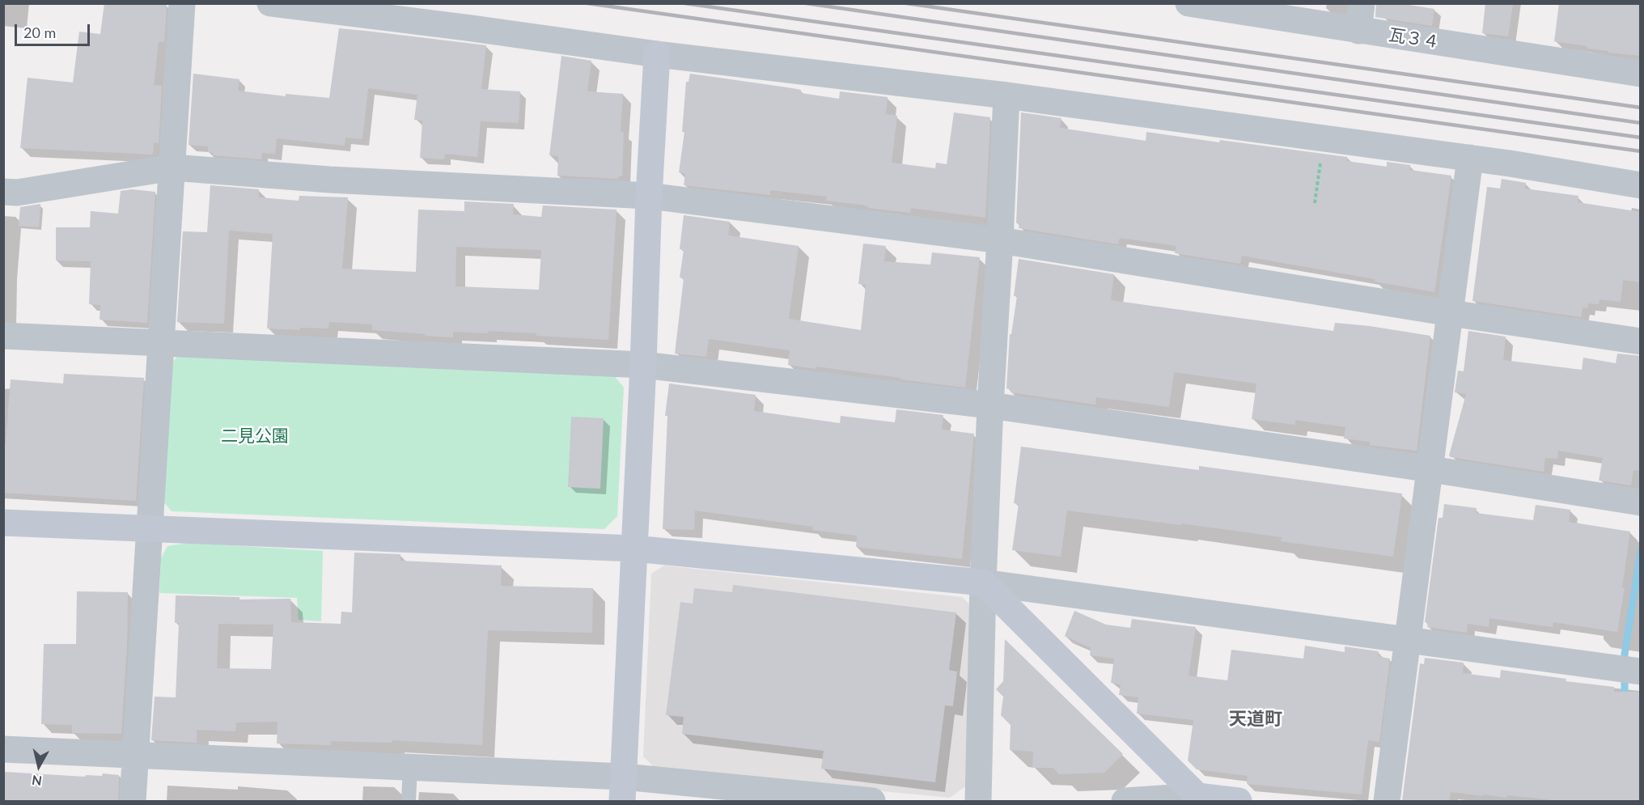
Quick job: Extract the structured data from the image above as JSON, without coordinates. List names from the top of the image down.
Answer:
{
  "streets": {
    "street": ["瓦３４"]
  },
  "districts": ["天道町"],
  "parks": ["二見公園"],
  "scale_bar": "20 m",
  "north": "bottom"
}
